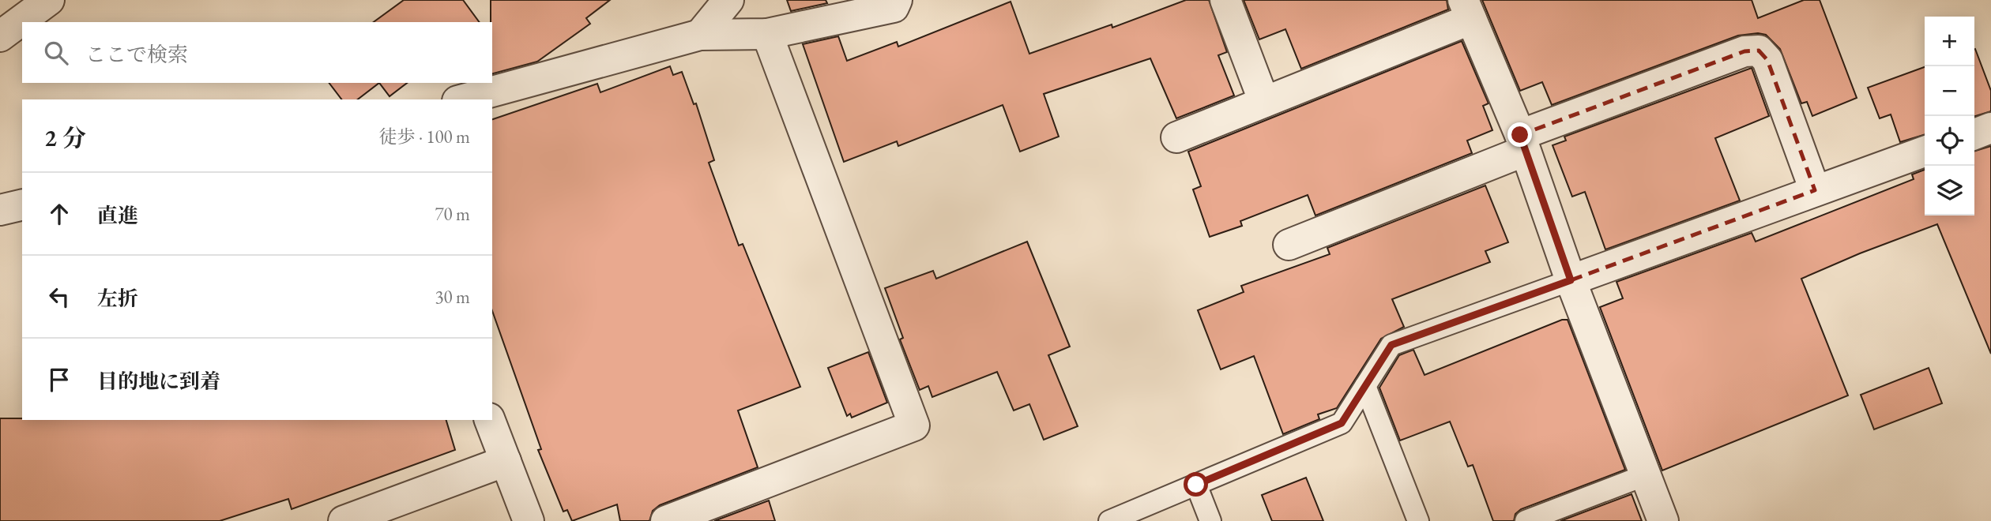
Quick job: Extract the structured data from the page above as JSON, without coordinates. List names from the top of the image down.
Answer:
{
  "page": {
    "map_buttons": ["+", "−"],
    "search": "ここで検索",
    "heading": ["2 分", "徒歩 · 100 m"],
    "list": [
      ["直進", "70 m"],
      ["左折", "30 m"],
      "目的地に到着"
    ]
  }
}
